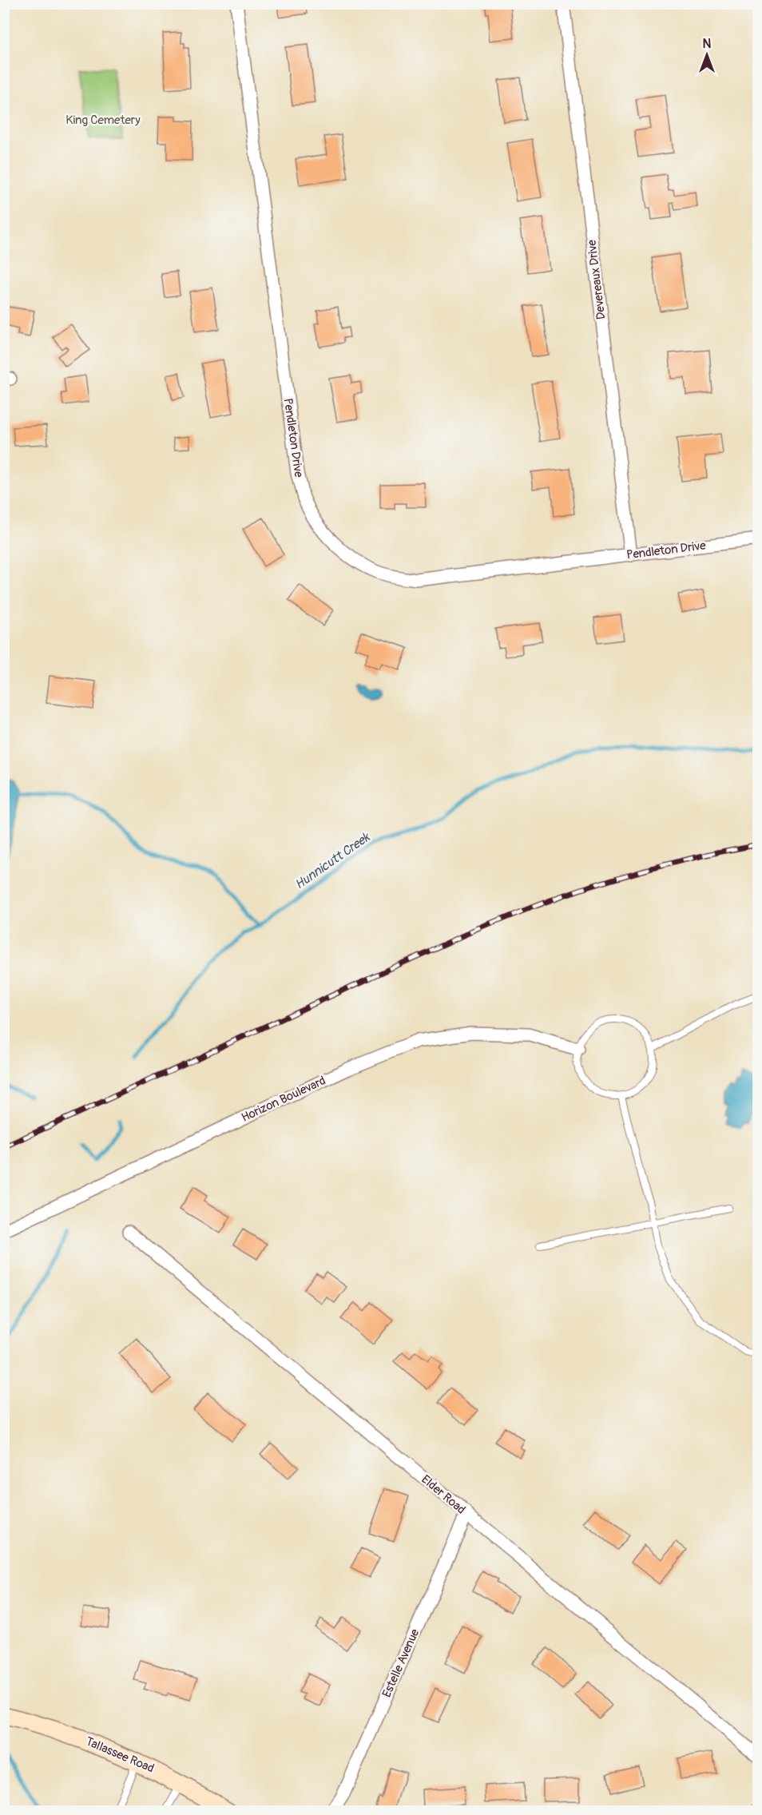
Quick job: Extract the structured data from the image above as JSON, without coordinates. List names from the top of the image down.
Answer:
{
  "streets": {
    "main road": ["Tallassee Road"],
    "street": [
      "Devereaux Drive",
      "Pendleton Drive",
      "Horizon Boulevard",
      "Elder Road",
      "Estelle Avenue"
    ]
  },
  "crossings": [
    ["Devereaux Drive", "Pendleton Drive"],
    ["Elder Road", "Estelle Avenue"]
  ],
  "water": ["Hunnicutt Creek"],
  "parks": ["King Cemetery"],
  "north": "top"
}
